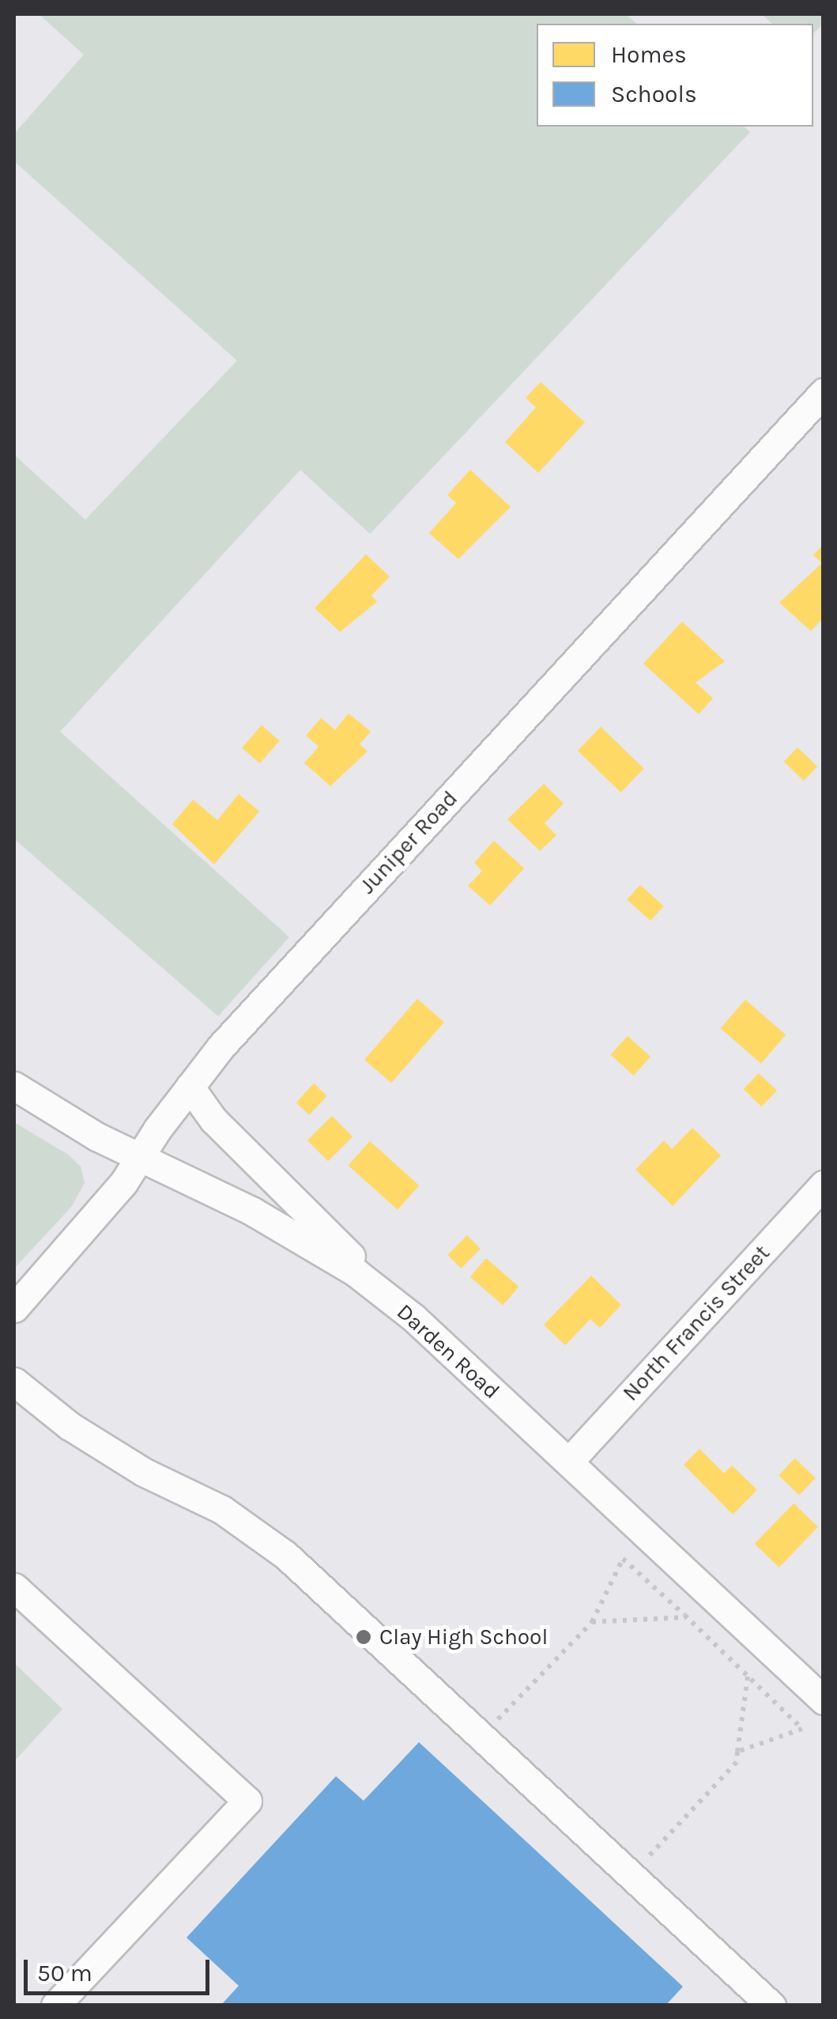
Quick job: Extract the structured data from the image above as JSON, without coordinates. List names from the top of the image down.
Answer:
{
  "streets": {
    "street": ["Juniper Road", "North Francis Street", "Darden Road"]
  },
  "crossings": [
    ["Juniper Road", "Darden Road"],
    ["North Francis Street", "Darden Road"]
  ],
  "places": ["Clay High School"],
  "legend": ["Homes", "Schools"],
  "scale_bar": "50 m"
}
